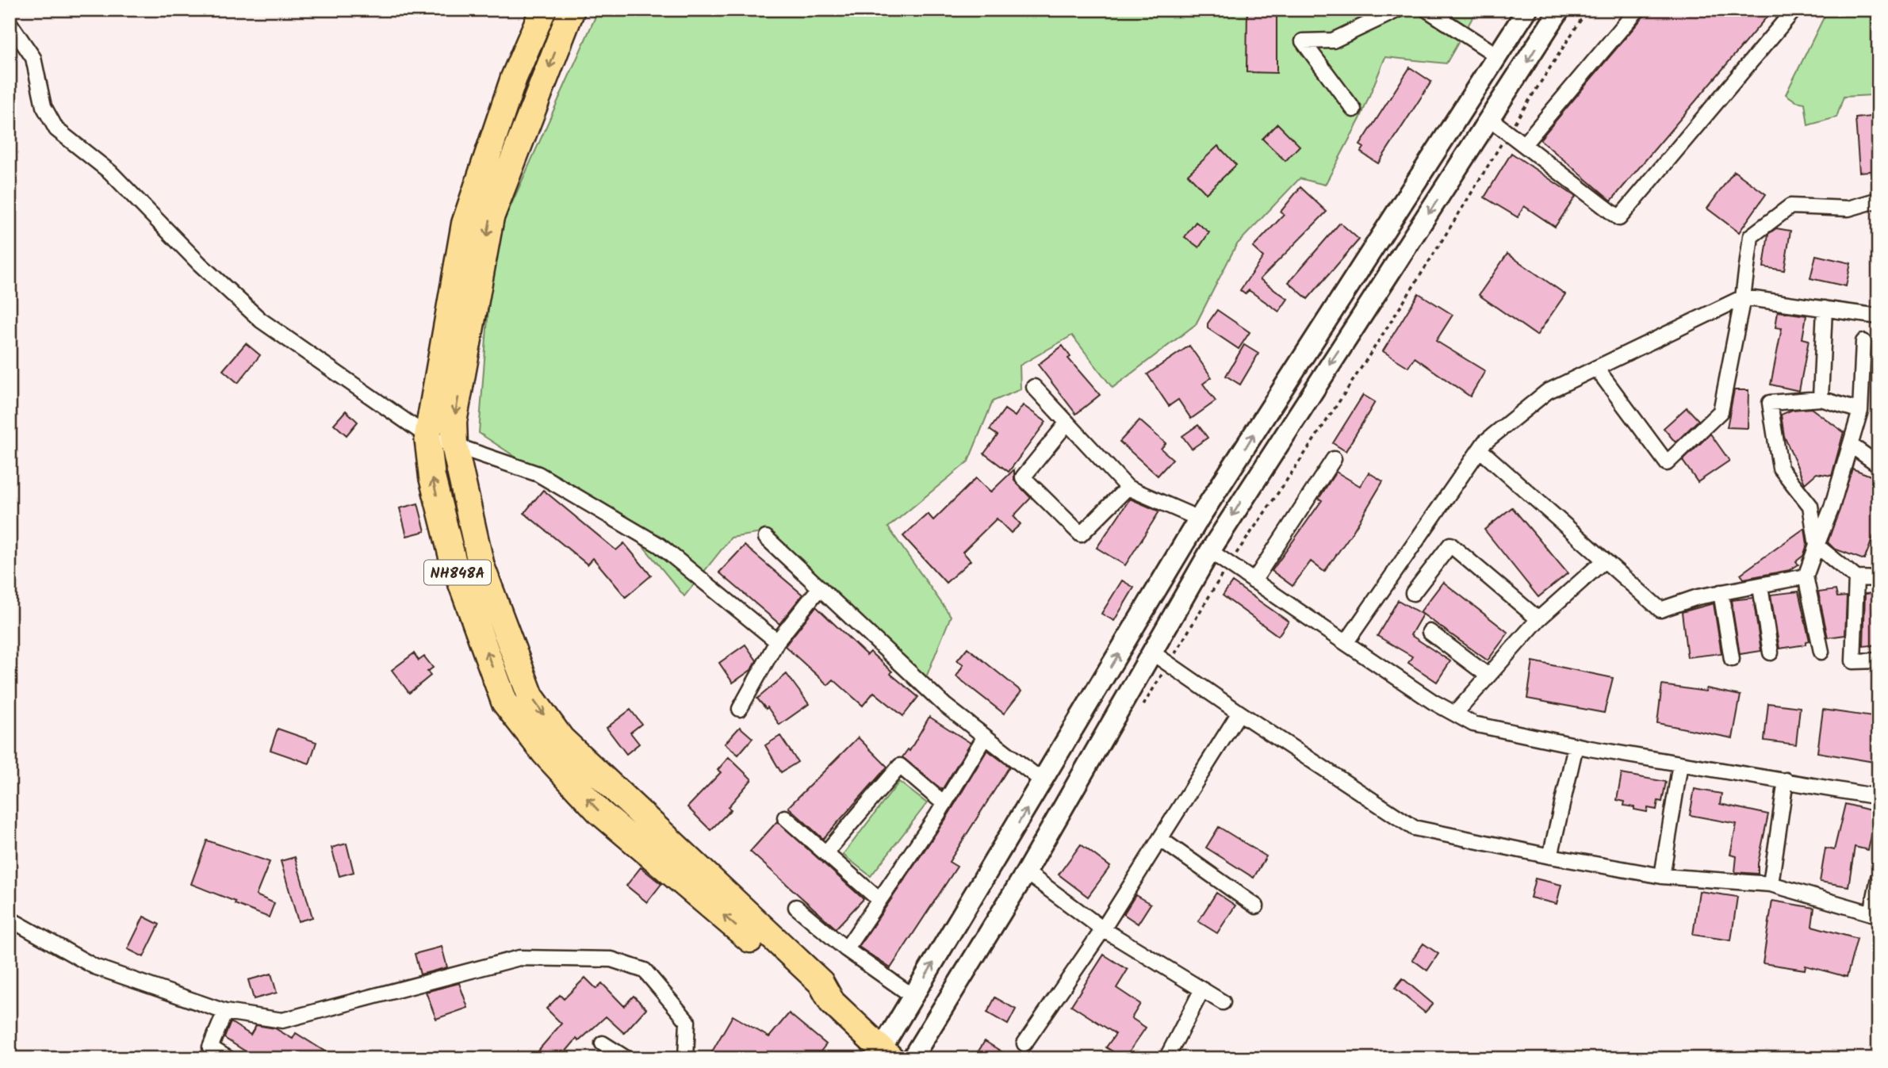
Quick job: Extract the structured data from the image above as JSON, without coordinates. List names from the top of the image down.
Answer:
{
  "streets": {
    "highway": ["NH848A"]
  }
}
